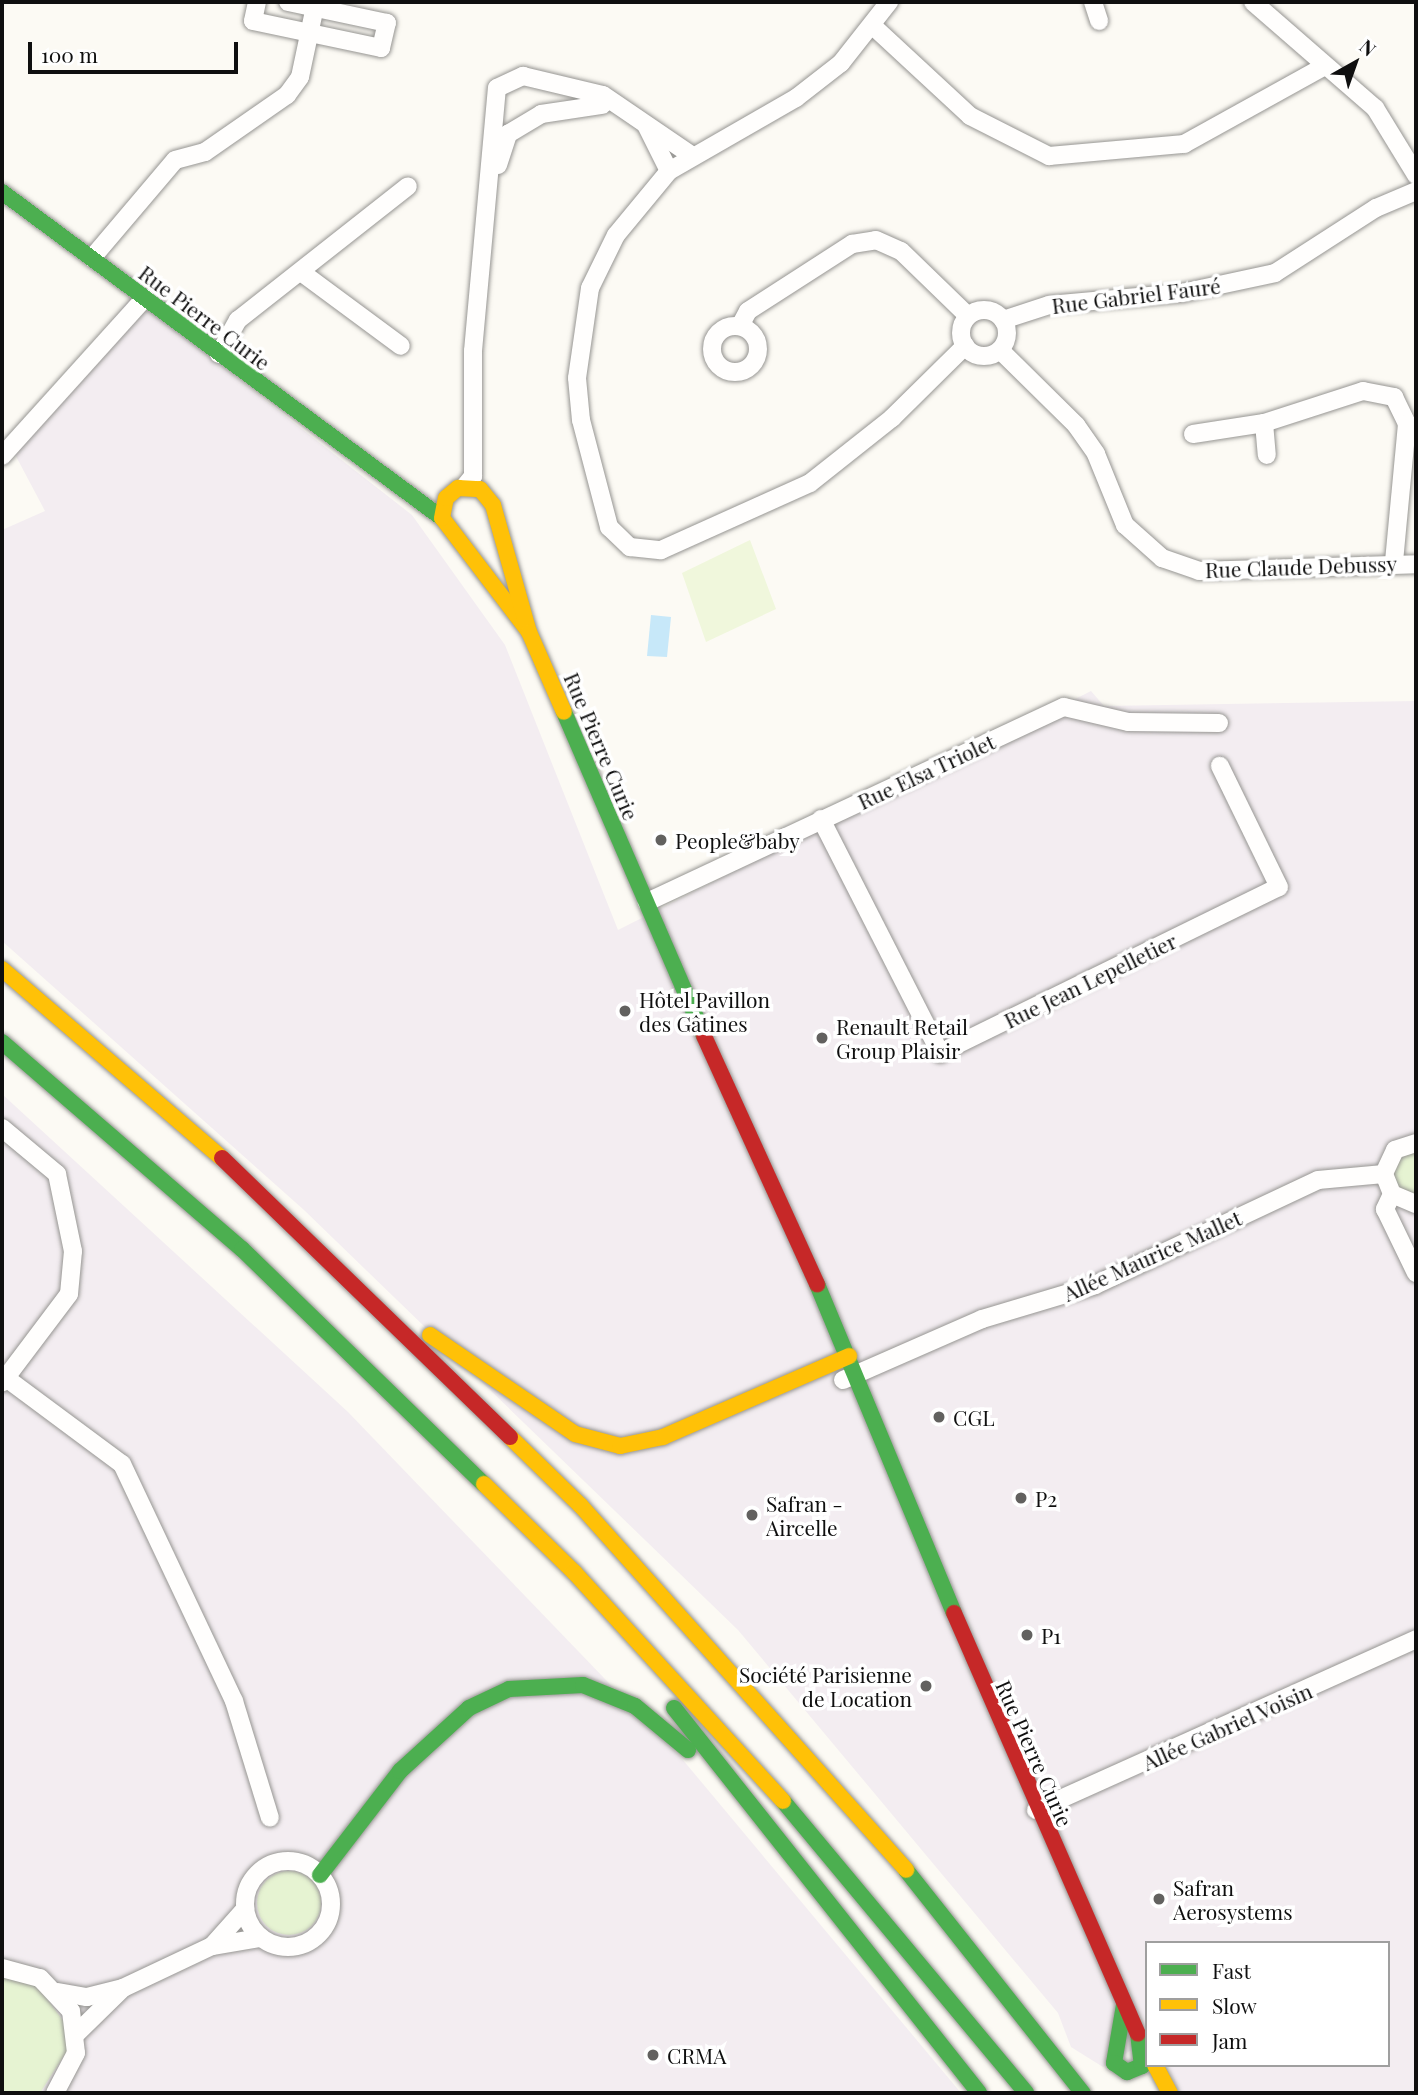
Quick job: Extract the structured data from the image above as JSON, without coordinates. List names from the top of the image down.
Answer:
{
  "streets": {
    "main road": ["Rue Pierre Curie"],
    "street": [
      "Rue Gabriel Fauré",
      "Rue Claude Debussy",
      "Rue Elsa Triolet",
      "Rue Jean Lepelletier",
      "Allée Maurice Mallet",
      "Allée Gabriel Voisin"
    ]
  },
  "crossings": [
    ["Rue Gabriel Fauré", "Rue Claude Debussy"],
    ["Rue Pierre Curie", "Rue Elsa Triolet"],
    ["Rue Pierre Curie", "Allée Maurice Mallet"],
    ["Rue Pierre Curie", "Allée Gabriel Voisin"],
    ["Rue Elsa Triolet", "Rue Jean Lepelletier"]
  ],
  "places": [
    "People&baby",
    "Hôtel Pavillon des Gâtines",
    "Renault Retail Group Plaisir",
    "CGL",
    "P2",
    "Safran - Aircelle",
    "P1",
    "Société Parisienne de Location",
    "Safran Aerosystems",
    "CRMA"
  ],
  "legend": ["Fast", "Slow", "Jam"],
  "scale_bar": "100 m",
  "north": "top right"
}
